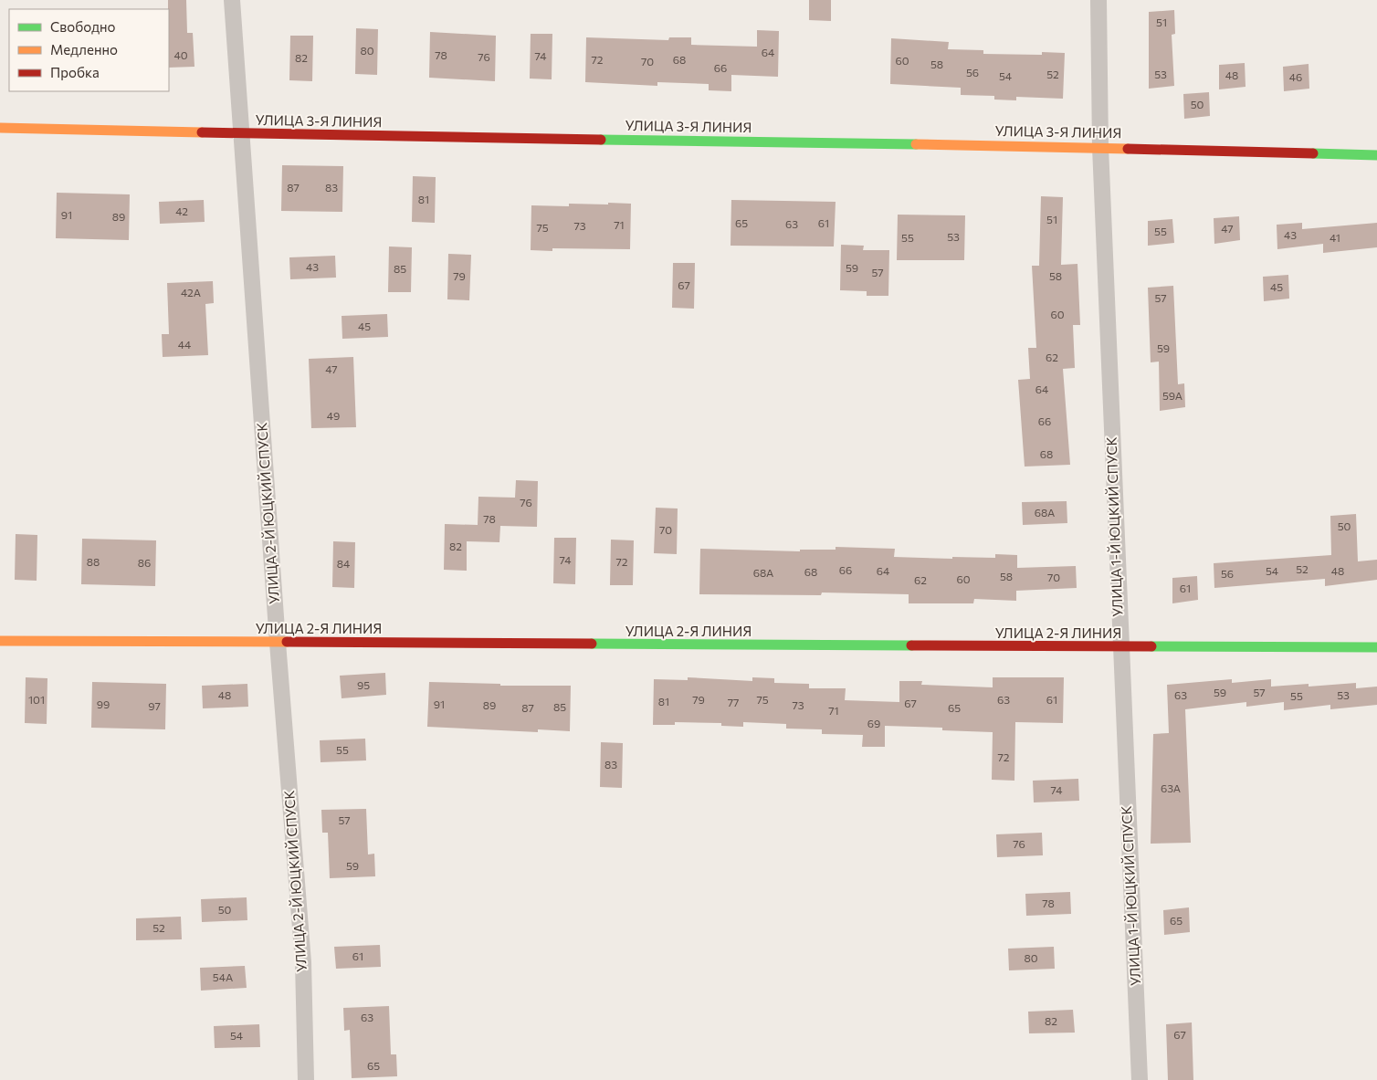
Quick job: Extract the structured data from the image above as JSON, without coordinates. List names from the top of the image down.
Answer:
{
  "streets": {
    "street": [
      "УЛИЦА 3-Я ЛИНИЯ",
      "УЛИЦА 2-Й ЮЦКИЙ СПУСК",
      "УЛИЦА 1-Й ЮЦКИЙ СПУСК",
      "УЛИЦА 2-Я ЛИНИЯ"
    ]
  },
  "crossings": [
    ["УЛИЦА 3-Я ЛИНИЯ", "УЛИЦА 2-Й ЮЦКИЙ СПУСК"],
    ["УЛИЦА 3-Я ЛИНИЯ", "УЛИЦА 1-Й ЮЦКИЙ СПУСК"],
    ["УЛИЦА 2-Й ЮЦКИЙ СПУСК", "УЛИЦА 2-Я ЛИНИЯ"],
    ["УЛИЦА 1-Й ЮЦКИЙ СПУСК", "УЛИЦА 2-Я ЛИНИЯ"]
  ],
  "house_numbers": [
    "51",
    "80",
    "64",
    "40",
    "78",
    "74",
    "76",
    "82",
    "72",
    "68",
    "60",
    "70",
    "58",
    "66",
    "56",
    "52",
    "53",
    "48",
    "54",
    "46",
    "50",
    "87",
    "83",
    "81",
    "42",
    "91",
    "89",
    "51",
    "65",
    "61",
    "63",
    "71",
    "73",
    "75",
    "47",
    "55",
    "43",
    "53",
    "55",
    "41",
    "43",
    "59",
    "85",
    "57",
    "79",
    "58",
    "67",
    "45",
    "42А",
    "57",
    "60",
    "45",
    "44",
    "59",
    "62",
    "47",
    "64",
    "59А",
    "49",
    "66",
    "68",
    "76",
    "68А",
    "78",
    "50",
    "70",
    "82",
    "74",
    "88",
    "72",
    "86",
    "84",
    "52",
    "66",
    "64",
    "54",
    "48",
    "68",
    "68А",
    "56",
    "58",
    "70",
    "60",
    "62",
    "61",
    "95",
    "59",
    "57",
    "48",
    "63",
    "53",
    "55",
    "101",
    "79",
    "75",
    "63",
    "61",
    "81",
    "77",
    "67",
    "99",
    "91",
    "89",
    "73",
    "97",
    "85",
    "87",
    "65",
    "71",
    "69",
    "55",
    "72",
    "83",
    "63А",
    "74",
    "57",
    "76",
    "59",
    "78",
    "50",
    "65",
    "52",
    "61",
    "80",
    "54А",
    "63",
    "82",
    "67",
    "54",
    "65"
  ],
  "legend": ["Свободно", "Медленно", "Пробка"]
}
